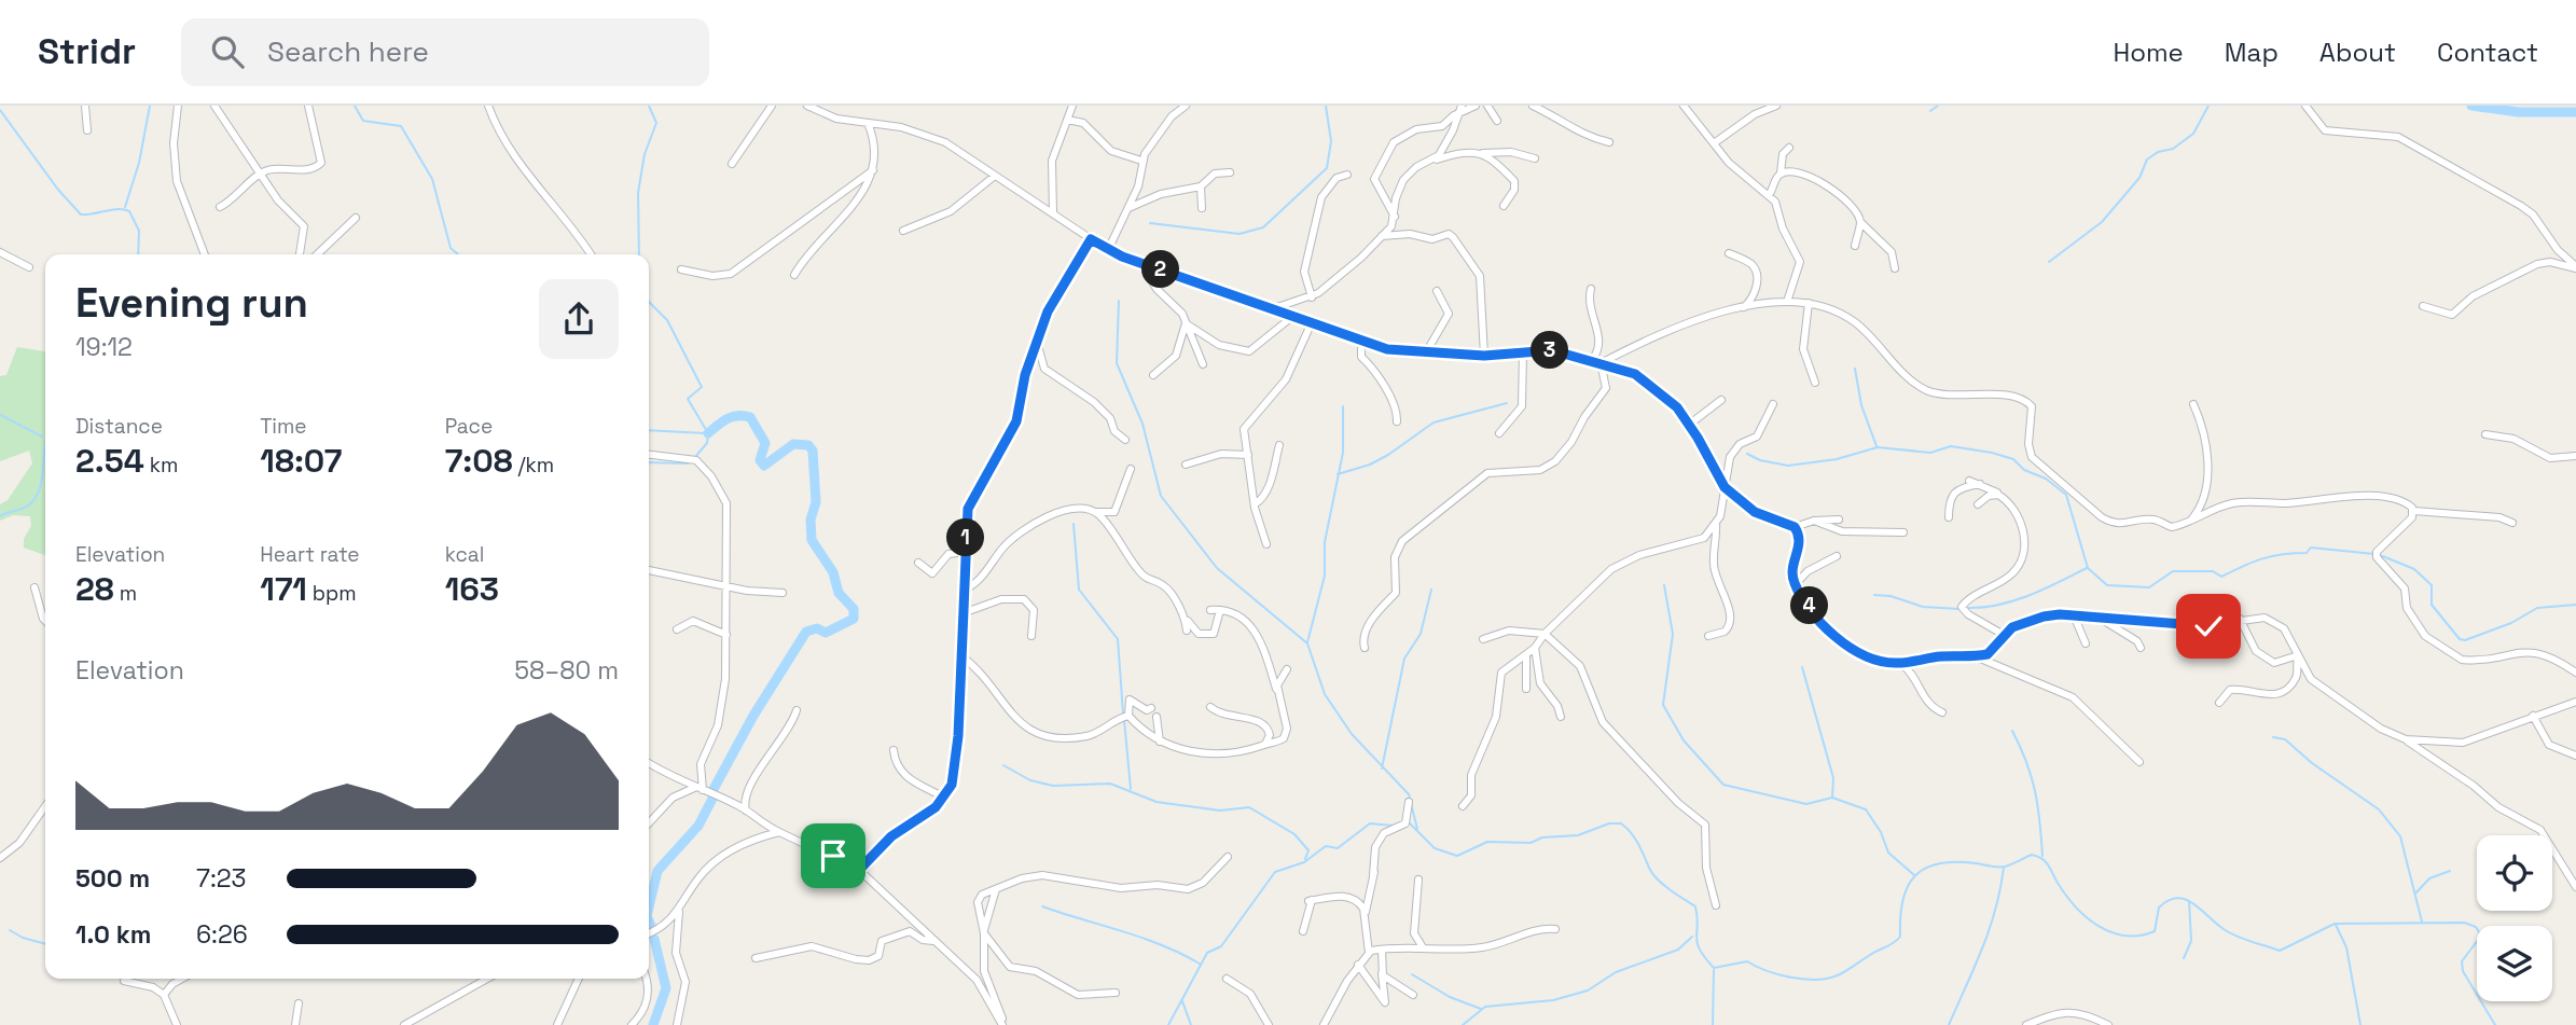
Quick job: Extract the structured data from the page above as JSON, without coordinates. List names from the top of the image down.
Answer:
{
  "page": {
    "header": "Stridr",
    "search": "Search here",
    "nav": [
      "Home",
      "Map",
      "About",
      "Contact"
    ],
    "pins": [
      "2",
      "3",
      "1",
      "4"
    ],
    "heading": ["Evening run", "19:12"],
    "stats": [
      ["Distance", "2.54 km"],
      ["Time", "18:07"],
      ["Pace", "7:08 /km"],
      ["Elevation", "28 m"],
      ["Heart rate", "171 bpm"],
      ["kcal", "163"]
    ],
    "chart": ["Elevation", "58–80 m"],
    "list": [
      {
        "name": "500 m",
        "note": "7:23"
      },
      {
        "name": "1.0 km",
        "note": "6:26"
      }
    ]
  }
}
